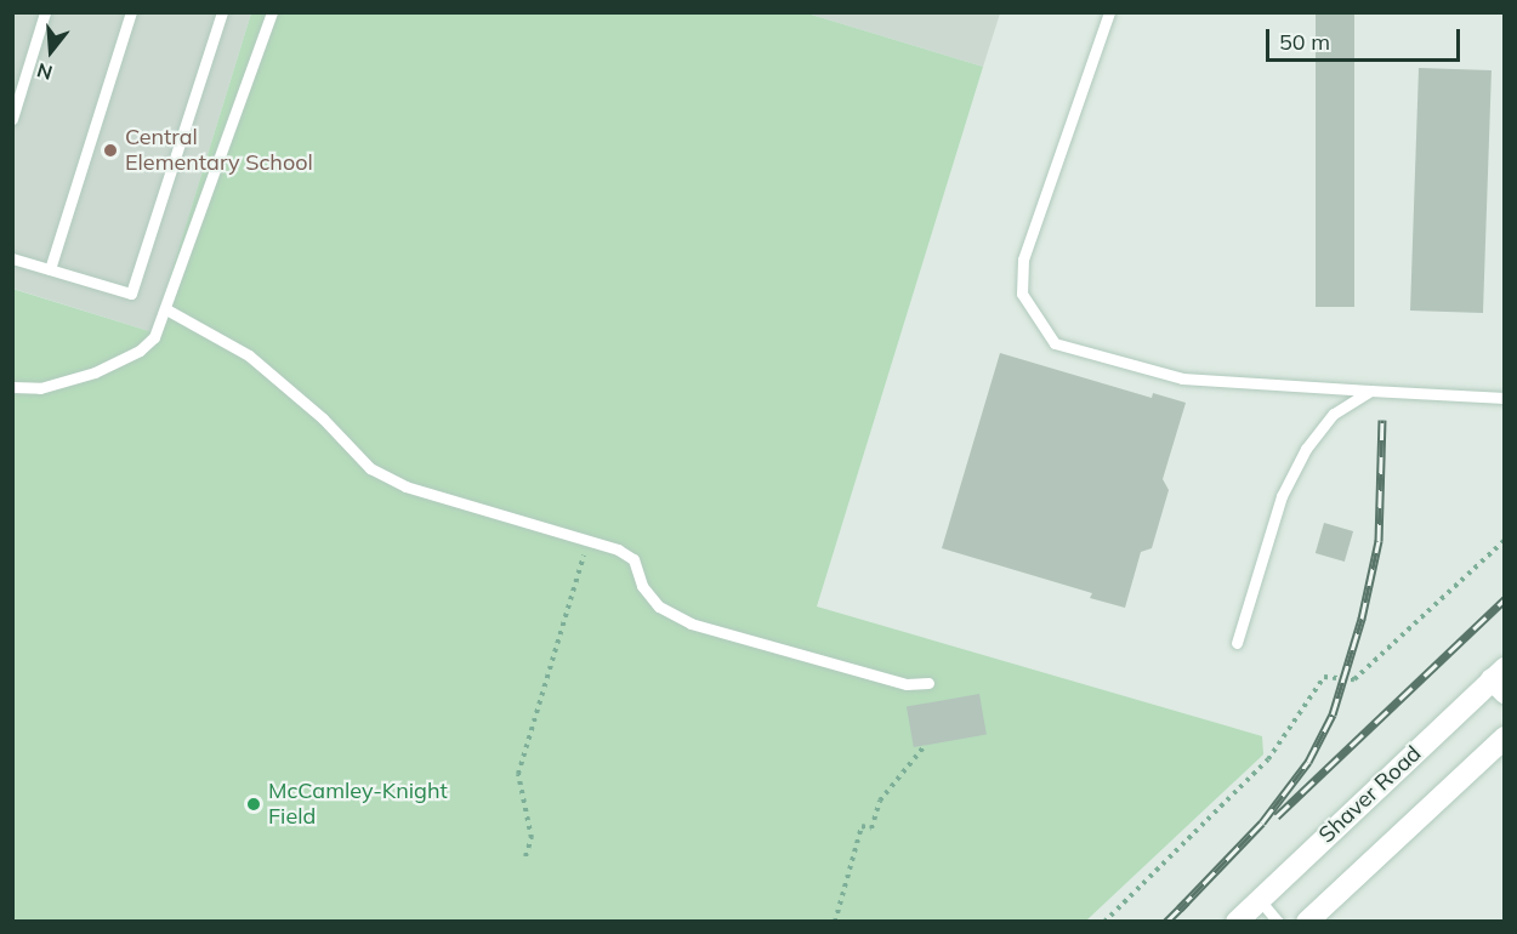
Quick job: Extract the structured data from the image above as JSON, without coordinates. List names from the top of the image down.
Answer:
{
  "streets": {
    "main road": ["Shaver Road"]
  },
  "places": ["Central Elementary School", "McCamley-Knight Field"],
  "scale_bar": "50 m",
  "north": "bottom"
}
